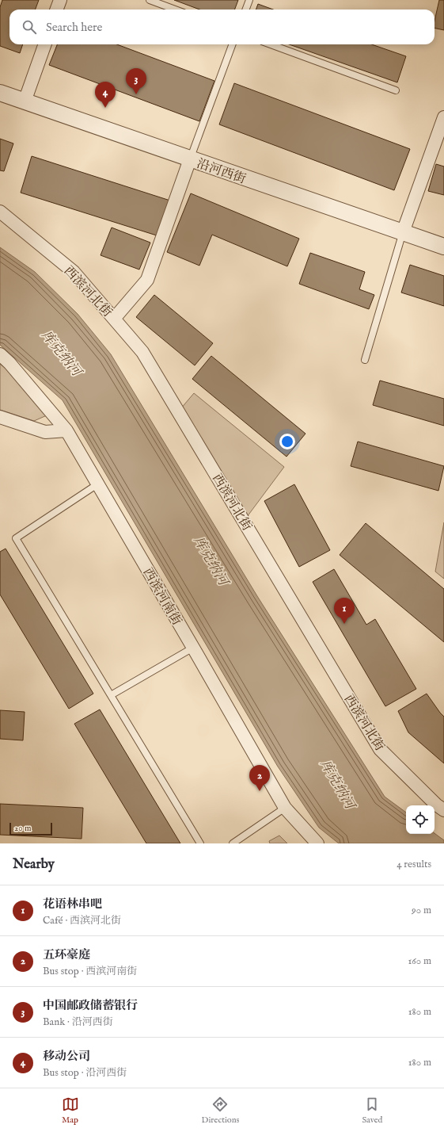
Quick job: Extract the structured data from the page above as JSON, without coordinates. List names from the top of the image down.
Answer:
{
  "streets": {
    "street": ["沿河西街", "西滨河北街", "西滨河南街"]
  },
  "water": ["库克纳河"],
  "scale_bar": "20 m",
  "page": {
    "search": "Search here",
    "pins": [
      "3",
      "4",
      "1",
      "2"
    ],
    "scale": "20 m",
    "heading": ["Nearby", "4 results"],
    "list": [
      {
        "mark": "1",
        "name": "花语林串吧",
        "note": "Café · 西滨河北街",
        "value": "90 m"
      },
      {
        "mark": "2",
        "name": "五环豪庭",
        "note": "Bus stop · 西滨河南街",
        "value": "160 m"
      },
      {
        "mark": "3",
        "name": "中国邮政储蓄银行",
        "note": "Bank · 沿河西街",
        "value": "180 m"
      },
      {
        "mark": "4",
        "name": "移动公司",
        "note": "Bus stop · 沿河西街",
        "value": "180 m"
      }
    ],
    "nav": ["Map", "Directions", "Saved"]
  }
}
